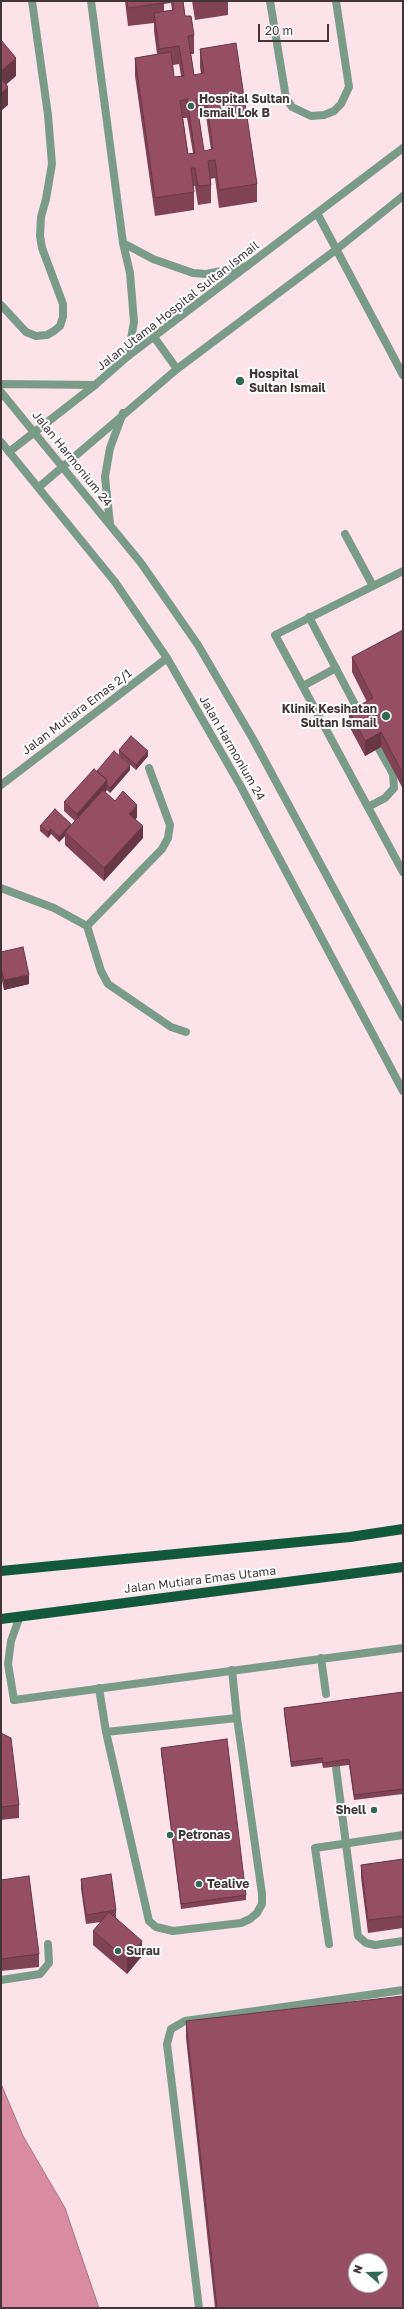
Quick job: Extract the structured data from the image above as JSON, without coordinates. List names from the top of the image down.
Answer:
{
  "streets": {
    "main road": ["Jalan Mutiara Emas Utama"],
    "street": ["Jalan Utama Hospital Sultan Ismail", "Jalan Harmonium 24", "Jalan Mutiara Emas 2/1"]
  },
  "crossings": [
    ["Jalan Utama Hospital Sultan Ismail", "Jalan Harmonium 24"],
    ["Jalan Harmonium 24", "Jalan Mutiara Emas 2/1"]
  ],
  "places": [
    "Hospital Sultan Ismail Lok B",
    "Hospital Sultan Ismail",
    "Klinik Kesihatan Sultan Ismail",
    "Shell",
    "Petronas",
    "Tealive",
    "Surau"
  ],
  "scale_bar": "20 m",
  "north": "left"
}
